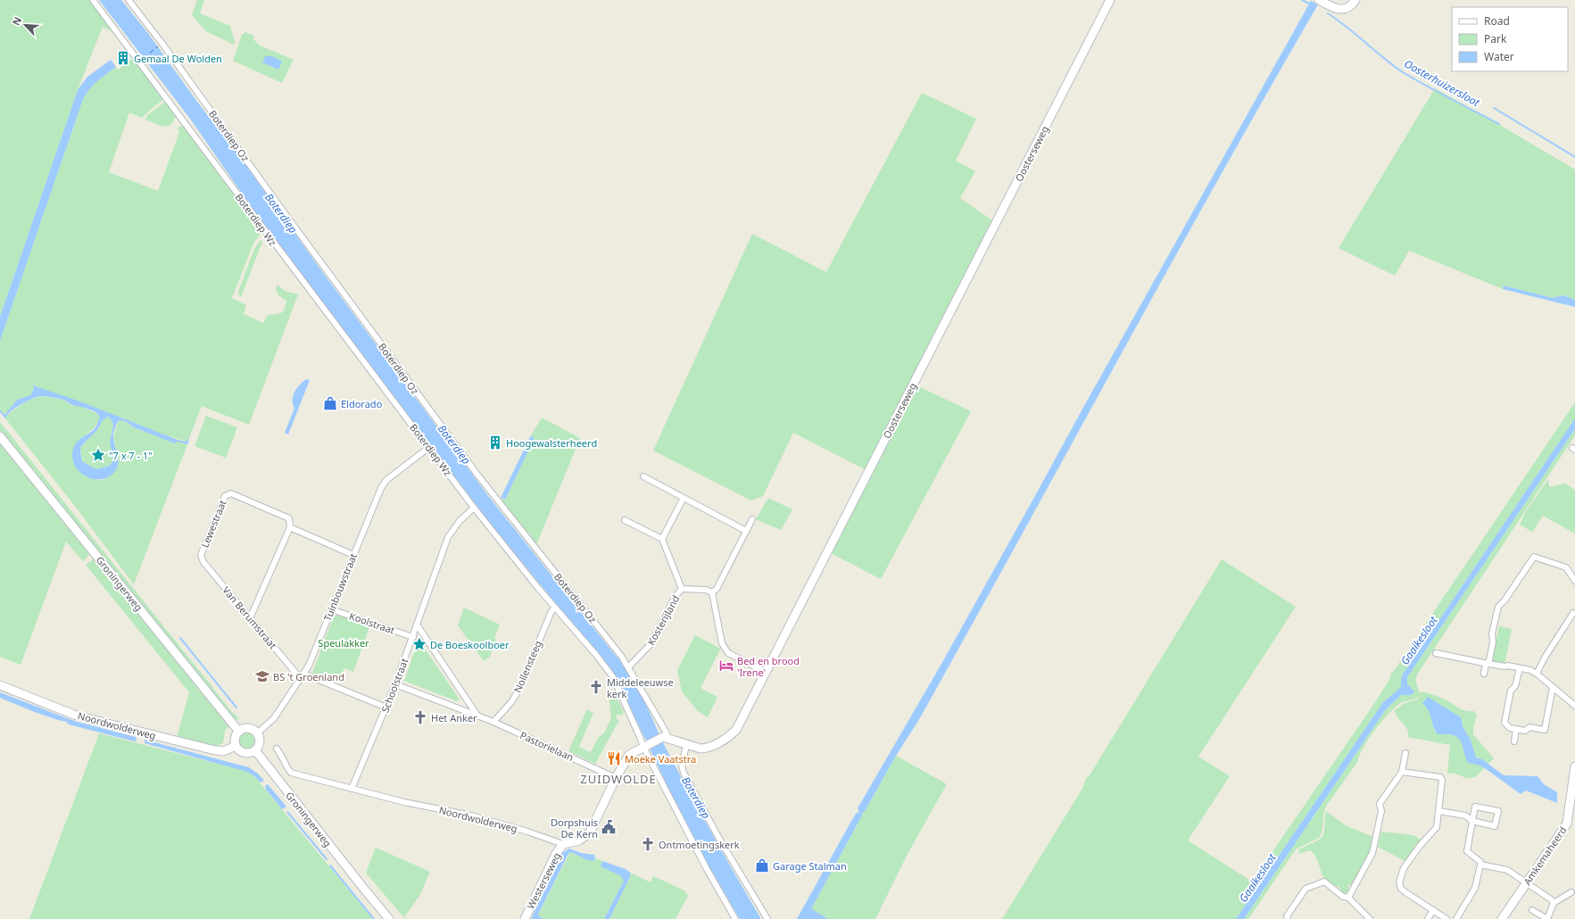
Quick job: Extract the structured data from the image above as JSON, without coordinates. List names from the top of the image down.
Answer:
{
  "streets": {
    "street": [
      "Boterdiep Oz",
      "Oosterseweg",
      "Boterdiep Wz",
      "Lewestraat",
      "Groningerweg",
      "Tuinbouwstraat",
      "Van Berumstraat",
      "Kosterijland",
      "Koolstraat",
      "Nollensteeg",
      "Schoolstraat",
      "Noordwolderweg",
      "Pastorielaan",
      "Amkemaheerd",
      "Westerseweg"
    ]
  },
  "crossings": [
    ["Boterdiep Oz", "Oosterseweg"],
    ["Boterdiep Oz", "Kosterijland"],
    ["Boterdiep Wz", "Tuinbouwstraat"],
    ["Boterdiep Wz", "Nollensteeg"],
    ["Boterdiep Wz", "Schoolstraat"],
    ["Lewestraat", "Van Berumstraat"],
    ["Groningerweg", "Tuinbouwstraat"],
    ["Groningerweg", "Noordwolderweg"],
    ["Tuinbouwstraat", "Van Berumstraat"],
    ["Tuinbouwstraat", "Koolstraat"],
    ["Tuinbouwstraat", "Noordwolderweg"],
    ["Koolstraat", "Schoolstraat"],
    ["Nollensteeg", "Pastorielaan"],
    ["Schoolstraat", "Noordwolderweg"],
    ["Schoolstraat", "Pastorielaan"],
    ["Noordwolderweg", "Westerseweg"]
  ],
  "districts": ["ZUIDWOLDE"],
  "water": ["Oosterhuizersloot", "Boterdiep", "Gaaikesloot"],
  "parks": ["Speulakker"],
  "places": {
    "building": ["Gemaal De Wolden", "Hoogewalsterheerd"],
    "shop": ["Eldorado", "Garage Stalman"],
    "place": ["\"7 x 7 - 1\"", "De Boeskoolboer"],
    "hotel": ["Bed en brood 'Irene'"],
    "school or university": ["BS 't Groenland"],
    "church": ["Middeleeuwse kerk", "Het Anker", "Ontmoetingskerk"],
    "restaurant": ["Moeke Vaatstra"],
    "public building": ["Dorpshuis De Kern"]
  },
  "legend": ["Road", "Park", "Water"],
  "north": "top left"
}
